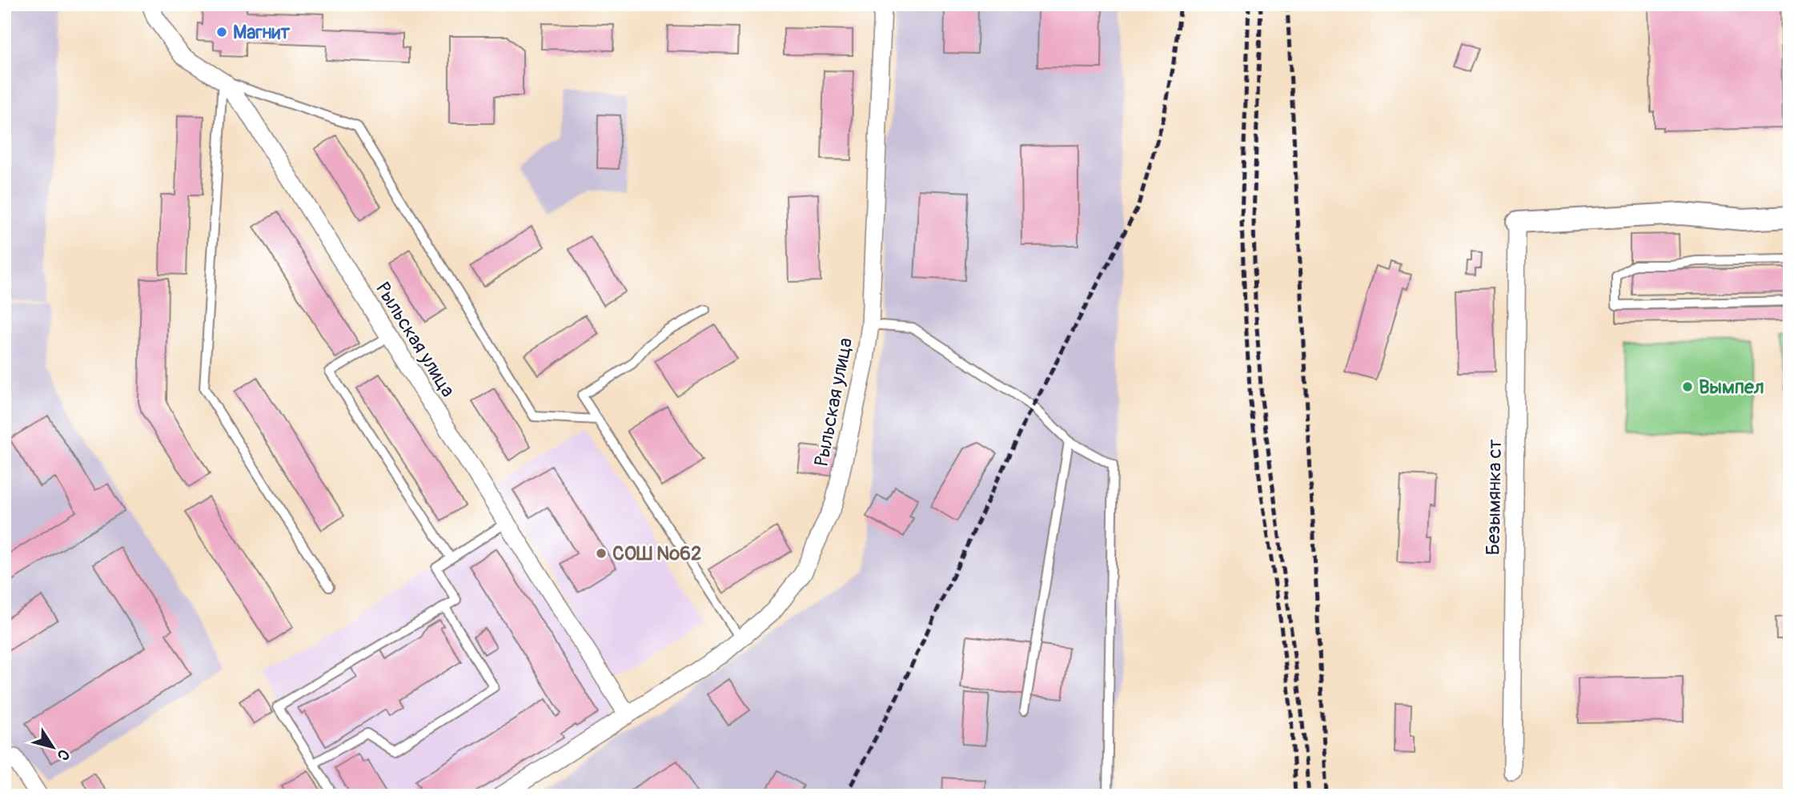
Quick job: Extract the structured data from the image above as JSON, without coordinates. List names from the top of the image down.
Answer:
{
  "streets": {
    "street": ["Рыльская улица", "Безымянка ст"]
  },
  "places": ["Магнит", "Вымпел", "СОШ №62"],
  "north": "bottom right"
}
